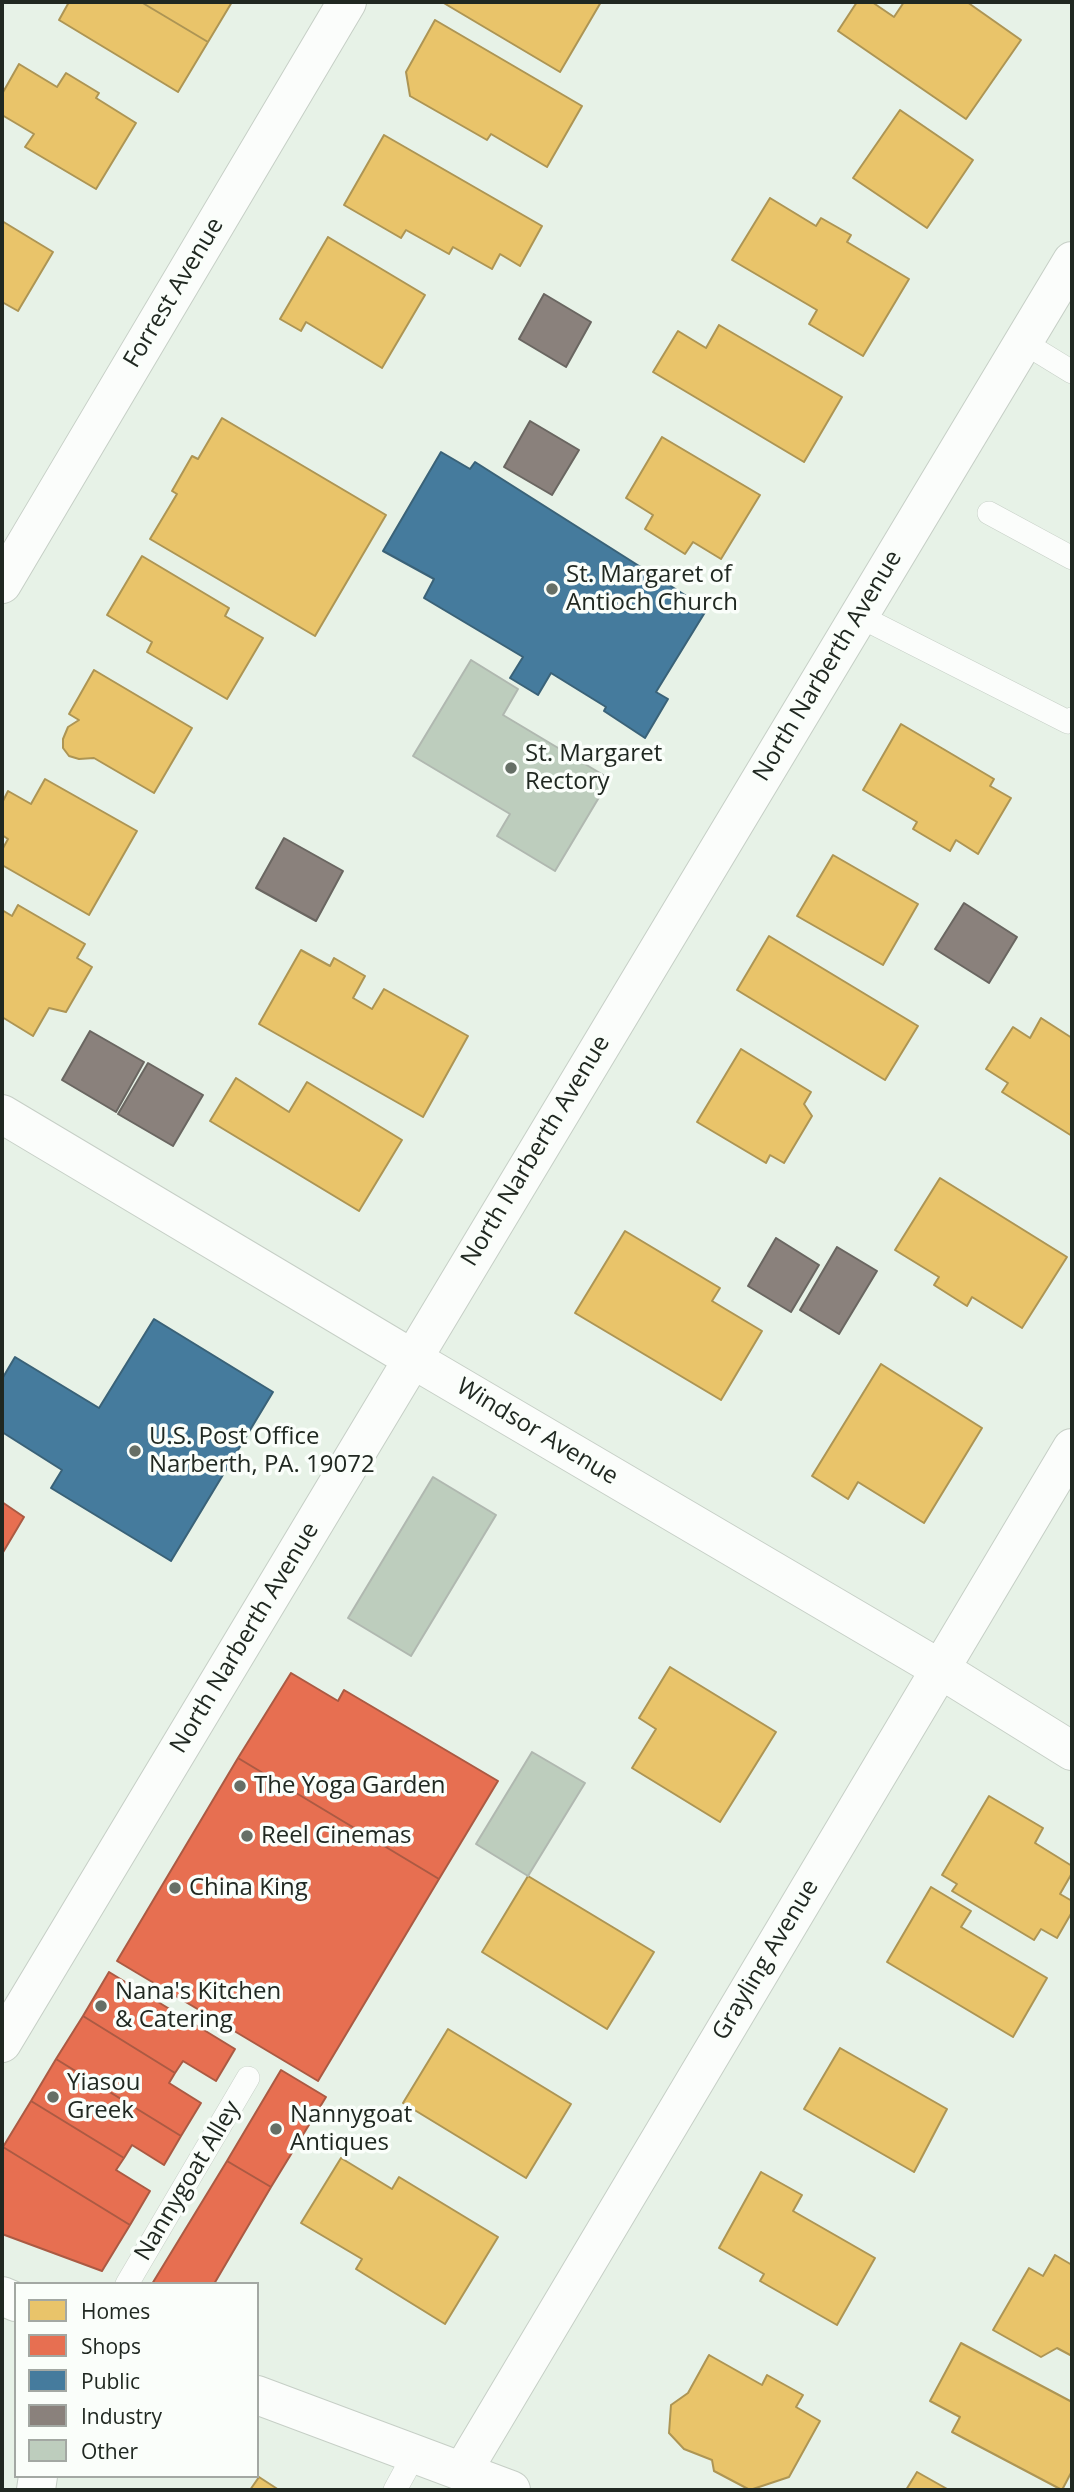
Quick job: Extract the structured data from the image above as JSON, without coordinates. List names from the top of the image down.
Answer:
{
  "streets": {
    "street": [
      "Forrest Avenue",
      "North Narberth Avenue",
      "Windsor Avenue",
      "Grayling Avenue"
    ],
    "lane": ["Nannygoat Alley"]
  },
  "crossings": [
    ["North Narberth Avenue", "Windsor Avenue"],
    ["Windsor Avenue", "Grayling Avenue"]
  ],
  "places": [
    "St. Margaret of Antioch Church",
    "St. Margaret Rectory",
    "U.S. Post Office Narberth, PA. 19072",
    "The Yoga Garden",
    "Reel Cinemas",
    "China King",
    "Nana's Kitchen & Catering",
    "Yiasou Greek",
    "Nannygoat Antiques"
  ],
  "legend": [
    "Homes",
    "Shops",
    "Public",
    "Industry",
    "Other"
  ]
}
